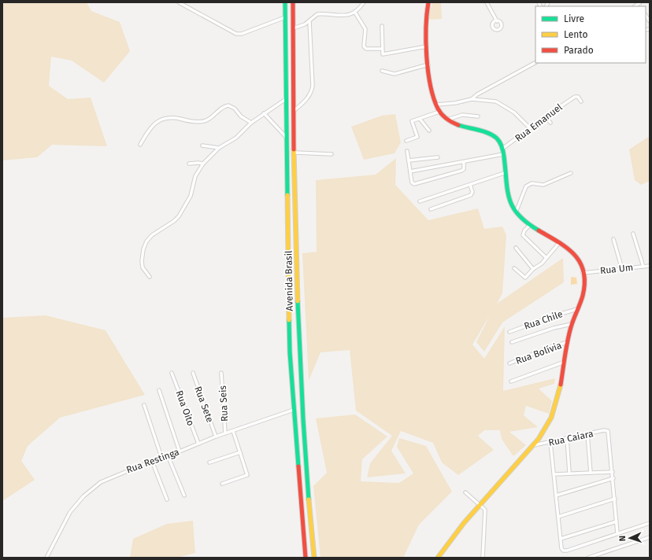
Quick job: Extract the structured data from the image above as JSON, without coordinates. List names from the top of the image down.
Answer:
{
  "streets": {
    "main road": ["Avenida Brasil"],
    "street": [
      "Rua Emanuel",
      "Rua Um",
      "Rua Chile",
      "Rua Bolívia",
      "Rua Seis",
      "Rua Sete",
      "Rua Oito",
      "Rua Caiara",
      "Rua Restinga"
    ]
  },
  "crossings": [
    ["Avenida Brasil", "Rua Restinga"],
    ["Rua Seis", "Rua Restinga"],
    ["Rua Sete", "Rua Restinga"],
    ["Rua Oito", "Rua Restinga"]
  ],
  "legend": ["Livre", "Lento", "Parado"],
  "north": "left"
}
